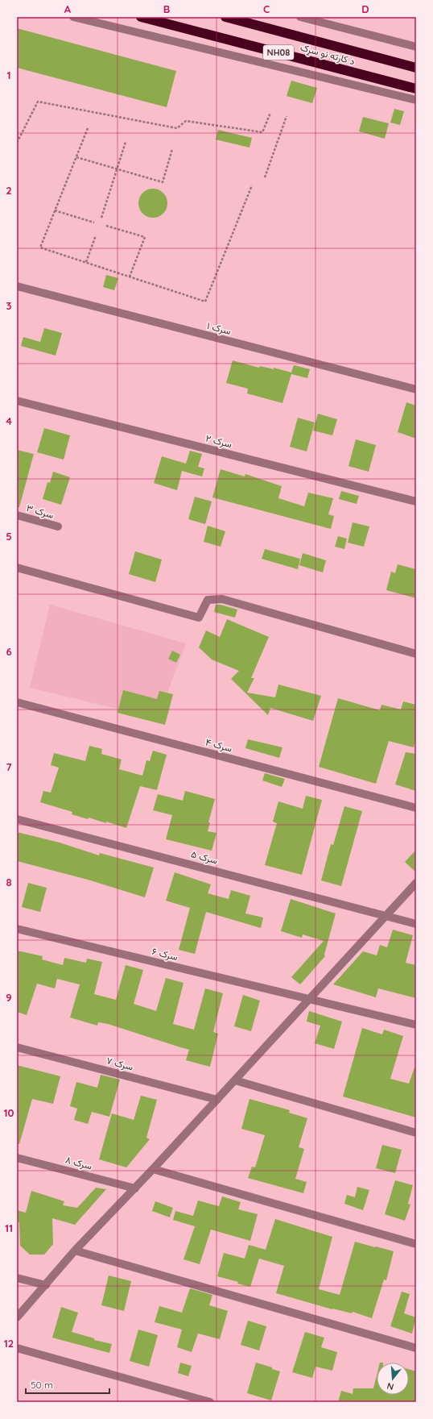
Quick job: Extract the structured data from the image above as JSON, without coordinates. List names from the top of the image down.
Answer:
{
  "streets": {
    "highway": ["NH08", "د کارته نو سړک"],
    "street": [
      "سرک ۱",
      "سرک ۲",
      "سرک ۳",
      "سرک ۴",
      "سرک ۵",
      "سرک ۶",
      "سرک ۷",
      "سرک ۸"
    ]
  },
  "scale_bar": "50 m",
  "north": "bottom",
  "grid": {
    "columns": [
      "A",
      "B",
      "C",
      "D"
    ],
    "rows": [
      "1",
      "2",
      "3",
      "4",
      "5",
      "6",
      "7",
      "8",
      "9",
      "10",
      "11",
      "12"
    ]
  }
}
